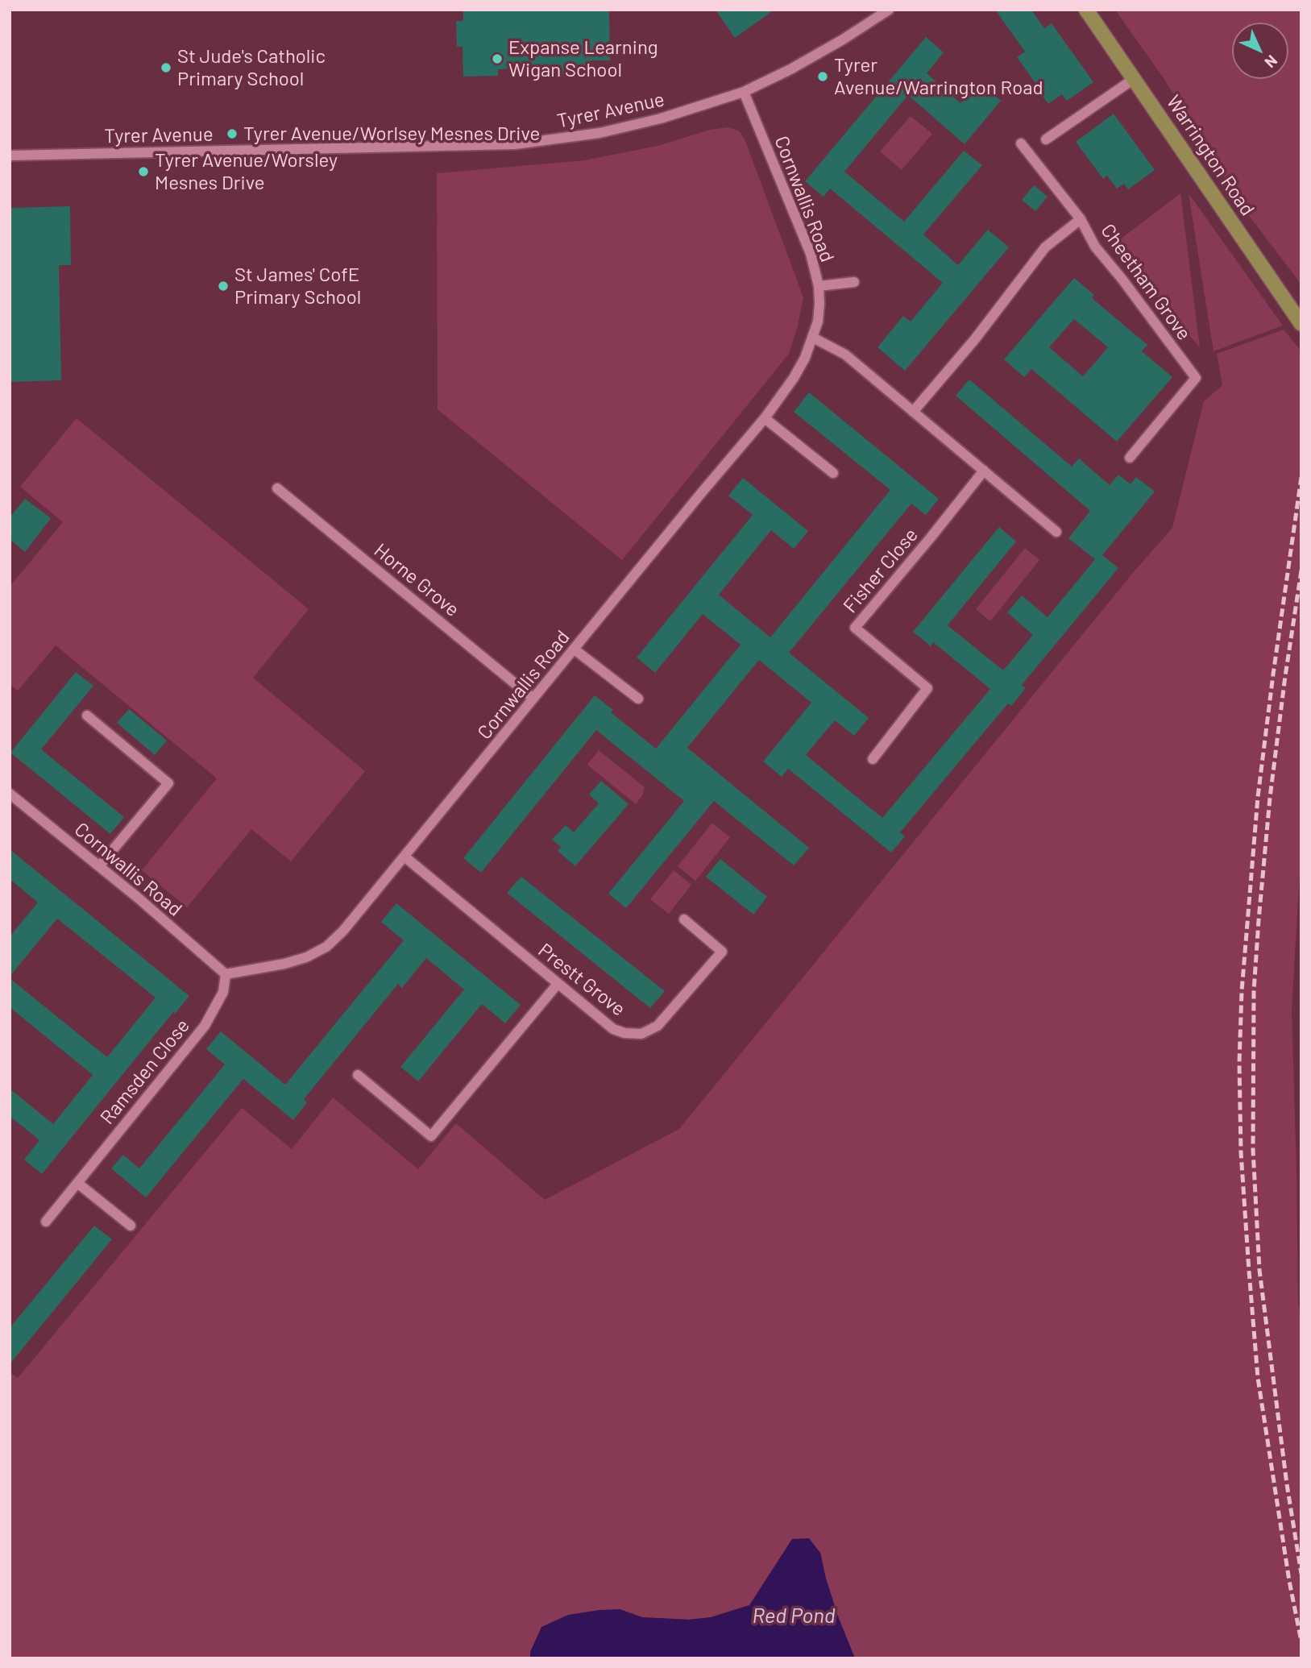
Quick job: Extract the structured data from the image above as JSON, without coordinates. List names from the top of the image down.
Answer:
{
  "streets": {
    "main road": ["Warrington Road"],
    "street": [
      "Tyrer Avenue",
      "Cornwallis Road",
      "Cheetham Grove",
      "Fisher Close",
      "Horne Grove",
      "Prestt Grove",
      "Ramsden Close"
    ]
  },
  "crossings": [
    ["Tyrer Avenue", "Cornwallis Road"],
    ["Cornwallis Road", "Horne Grove"],
    ["Cornwallis Road", "Prestt Grove"],
    ["Cornwallis Road", "Ramsden Close"]
  ],
  "water": ["Red Pond"],
  "places": [
    "Expanse Learning Wigan School",
    "St Jude's Catholic Primary School",
    "Tyrer Avenue/Warrington Road",
    "Tyrer Avenue/Worlsey Mesnes Drive",
    "Tyrer Avenue/Worsley Mesnes Drive",
    "St James' CofE Primary School"
  ],
  "north": "bottom right"
}
